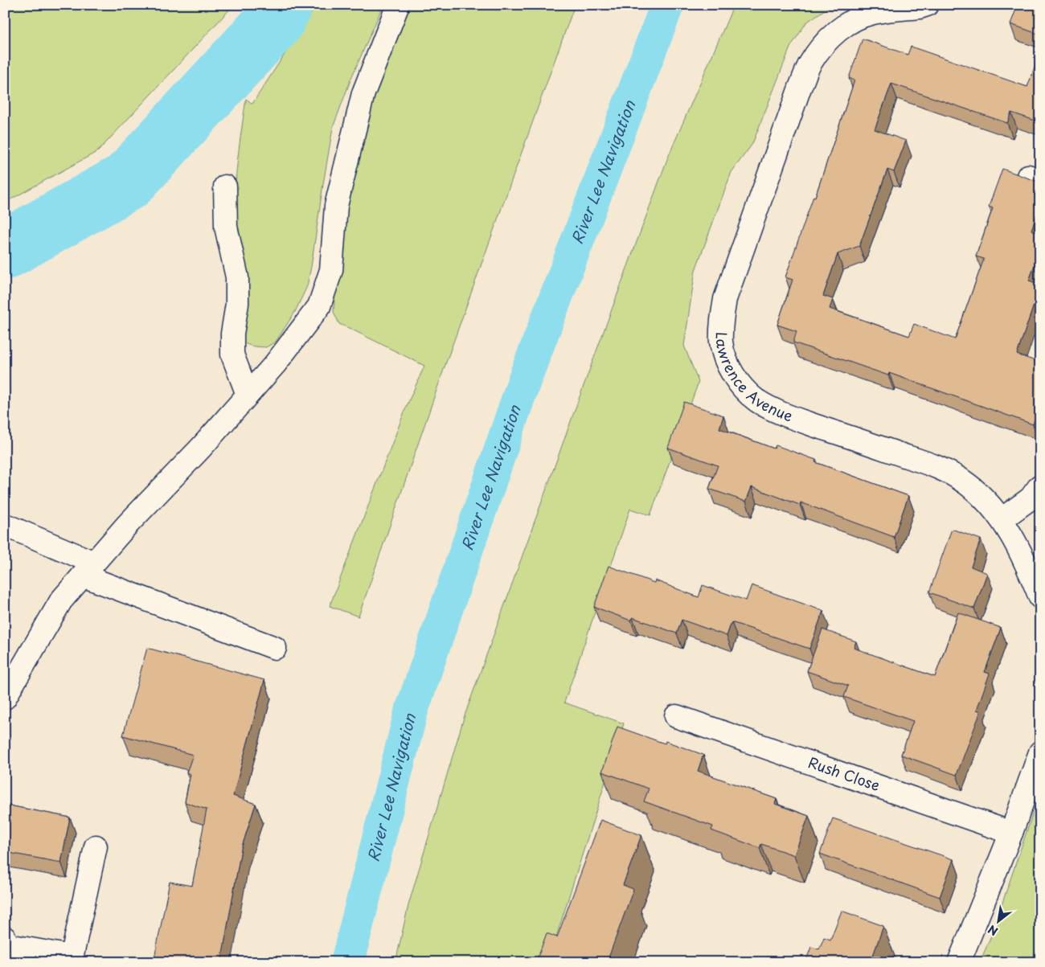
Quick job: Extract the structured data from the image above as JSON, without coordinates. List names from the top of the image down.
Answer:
{
  "streets": {
    "street": ["Lawrence Avenue", "Rush Close"]
  },
  "water": ["River Lee Navigation"],
  "north": "bottom left"
}
